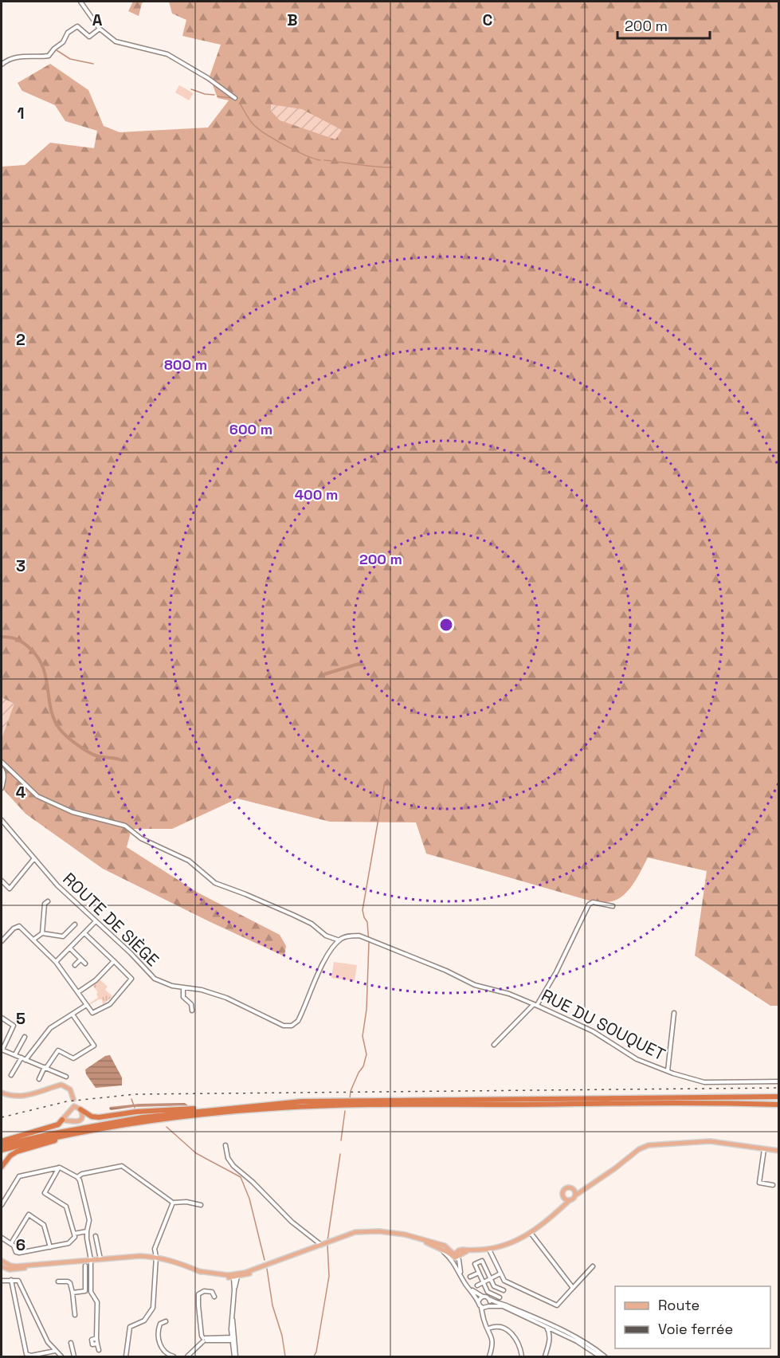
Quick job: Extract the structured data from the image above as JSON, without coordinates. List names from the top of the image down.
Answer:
{
  "streets": {
    "street": ["ROUTE DE SIÈGE", "RUE DU SOUQUET"]
  },
  "crossings": [
    ["ROUTE DE SIÈGE", "RUE DU SOUQUET"]
  ],
  "legend": ["Route", "Voie ferrée"],
  "scale_bar": "200 m",
  "grid": {
    "columns": ["A", "B", "C"],
    "rows": [
      "1",
      "2",
      "3",
      "4",
      "5",
      "6"
    ]
  },
  "rings": [
    "800 m",
    "600 m",
    "400 m",
    "200 m"
  ]
}
